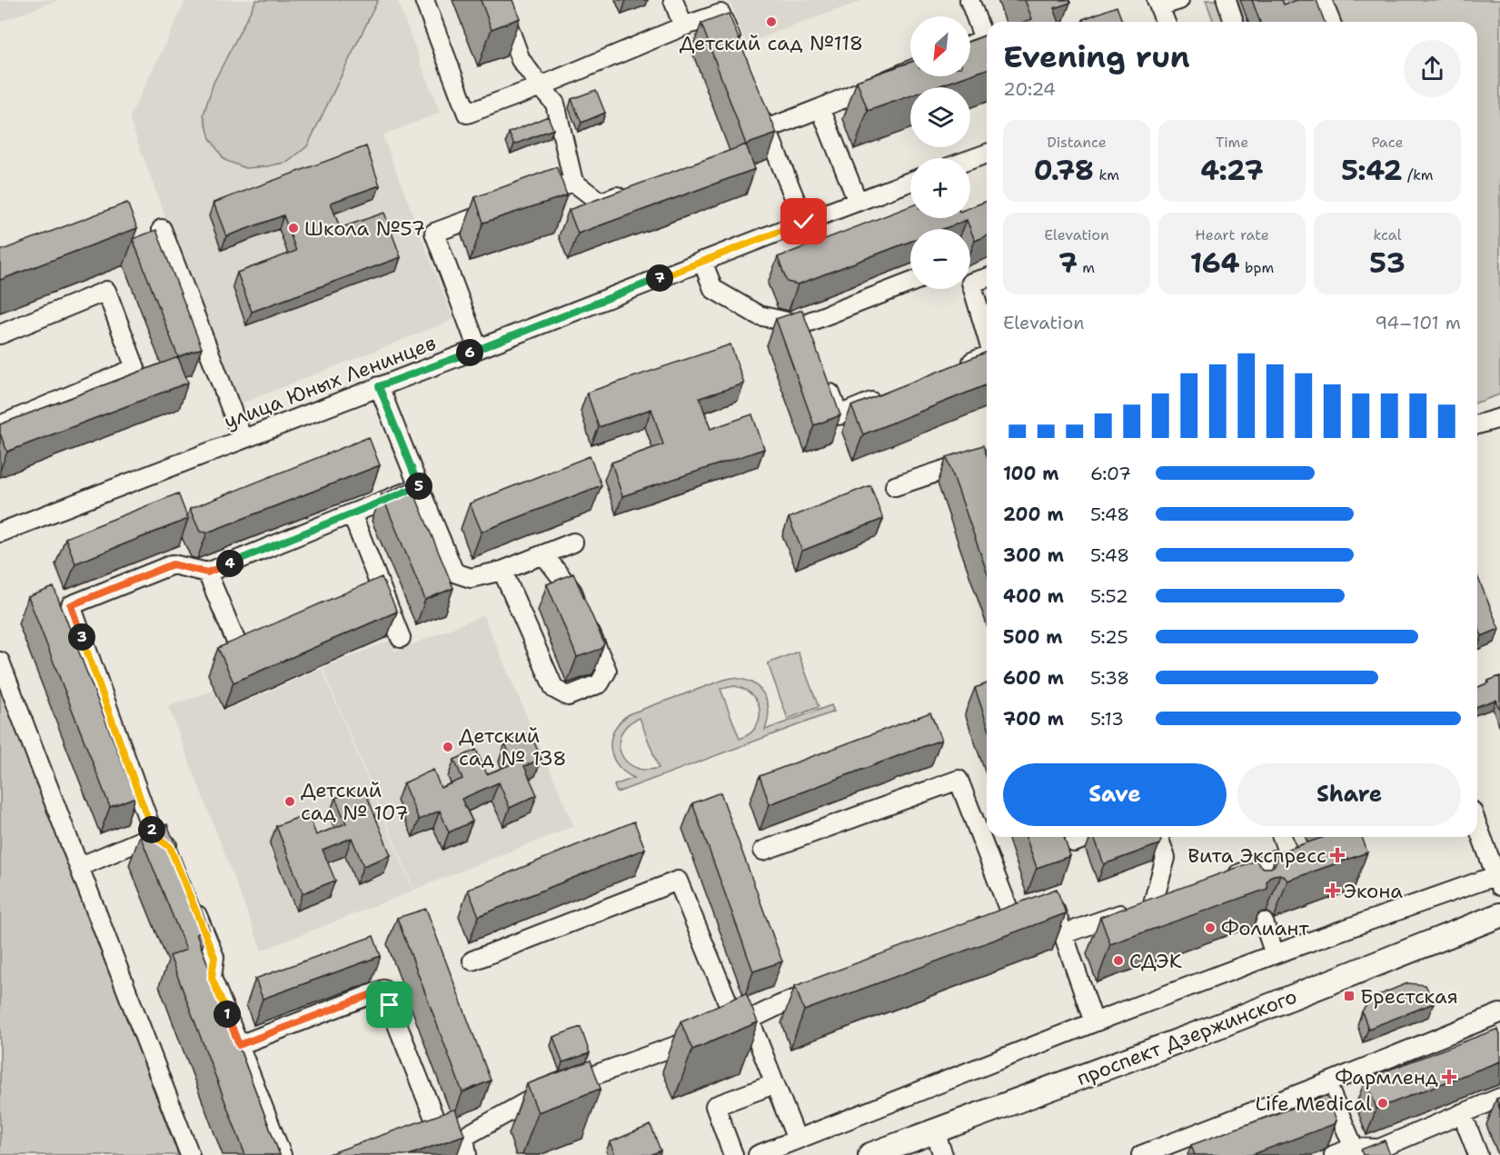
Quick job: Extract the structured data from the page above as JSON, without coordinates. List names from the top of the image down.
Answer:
{
  "streets": {
    "main road": ["проспект Дзержинского"],
    "street": ["улица Юных Ленинцев"]
  },
  "places": {
    "other": [
      "Детский сад №118",
      "Школа №57",
      "Детский сад № 138",
      "Детский сад № 107",
      "Фолиант",
      "СДЭК",
      "Life Medical"
    ],
    "health": ["Вита Экспресс", "Экона", "Фармленд"],
    "transit": ["Брестская"]
  },
  "north": "bottom left",
  "page": {
    "map_buttons": ["+", "−"],
    "heading": ["Evening run", "20:24"],
    "stats": [
      ["Distance", "0.78 km"],
      ["Time", "4:27"],
      ["Pace", "5:42 /km"],
      ["Elevation", "7 m"],
      ["Heart rate", "164 bpm"],
      ["kcal", "53"]
    ],
    "pins": [
      "7",
      "6",
      "5",
      "4",
      "3",
      "2",
      "1"
    ],
    "chart": ["Elevation", "94–101 m"],
    "list": [
      {
        "name": "100 m",
        "note": "6:07"
      },
      {
        "name": "200 m",
        "note": "5:48"
      },
      {
        "name": "300 m",
        "note": "5:48"
      },
      {
        "name": "400 m",
        "note": "5:52"
      },
      {
        "name": "500 m",
        "note": "5:25"
      },
      {
        "name": "600 m",
        "note": "5:38"
      },
      {
        "name": "700 m",
        "note": "5:13"
      }
    ],
    "buttons": ["Save", "Share"]
  }
}
